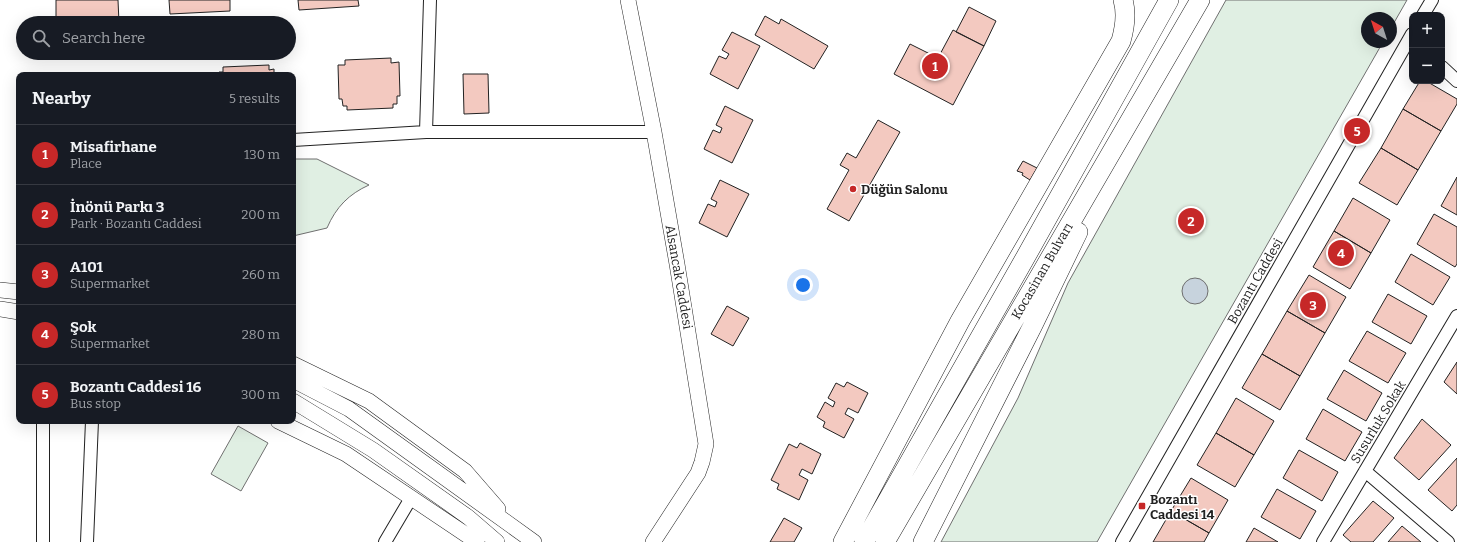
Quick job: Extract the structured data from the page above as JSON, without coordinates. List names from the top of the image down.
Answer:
{
  "streets": {
    "highway": ["Kocasinan Bulvarı"],
    "street": ["Alsancak Caddesi", "Bozantı Caddesi", "Susurluk Sokak"]
  },
  "places": {
    "other": ["Düğün Salonu"],
    "transit": ["Bozantı Caddesi 14"]
  },
  "north": "top left",
  "page": {
    "map_buttons": ["+", "−"],
    "search": "Search here",
    "pins": [
      "1",
      "5",
      "2",
      "4",
      "3"
    ],
    "heading": ["Nearby", "5 results"],
    "list": [
      {
        "mark": "1",
        "name": "Misafirhane",
        "note": "Place",
        "value": "130 m"
      },
      {
        "mark": "2",
        "name": "İnönü Parkı 3",
        "note": "Park · Bozantı Caddesi",
        "value": "200 m"
      },
      {
        "mark": "3",
        "name": "A101",
        "note": "Supermarket",
        "value": "260 m"
      },
      {
        "mark": "4",
        "name": "Şok",
        "note": "Supermarket",
        "value": "280 m"
      },
      {
        "mark": "5",
        "name": "Bozantı Caddesi 16",
        "note": "Bus stop",
        "value": "300 m"
      }
    ]
  }
}
